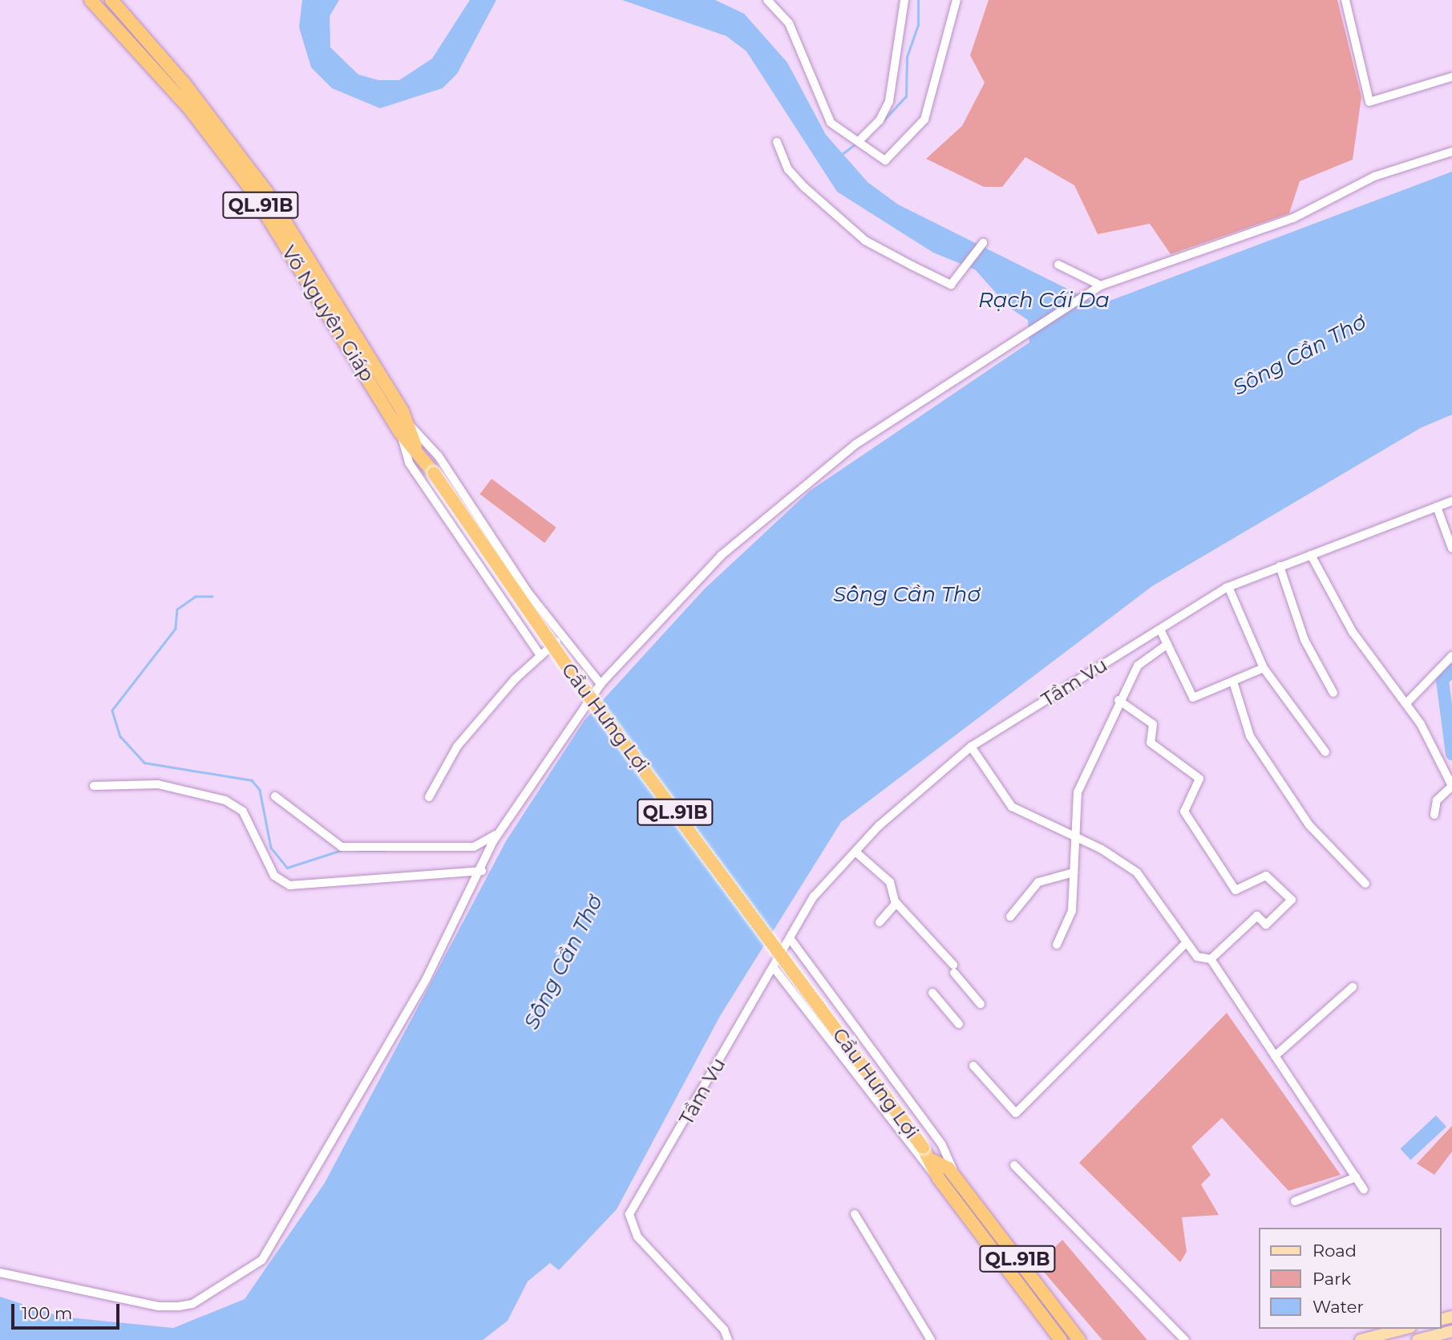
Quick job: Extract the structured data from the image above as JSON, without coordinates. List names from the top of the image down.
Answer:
{
  "streets": {
    "highway": ["QL.91B", "Võ Nguyên Giáp", "Cầu Hưng Lợi"],
    "street": ["Tầm Vu"]
  },
  "crossings": [
    ["QL.91B", "Cầu Hưng Lợi"],
    ["Võ Nguyên Giáp", "Cầu Hưng Lợi"]
  ],
  "water": ["Rạch Cái Da", "Sông Cần Thơ"],
  "legend": ["Road", "Park", "Water"],
  "scale_bar": "100 m"
}
